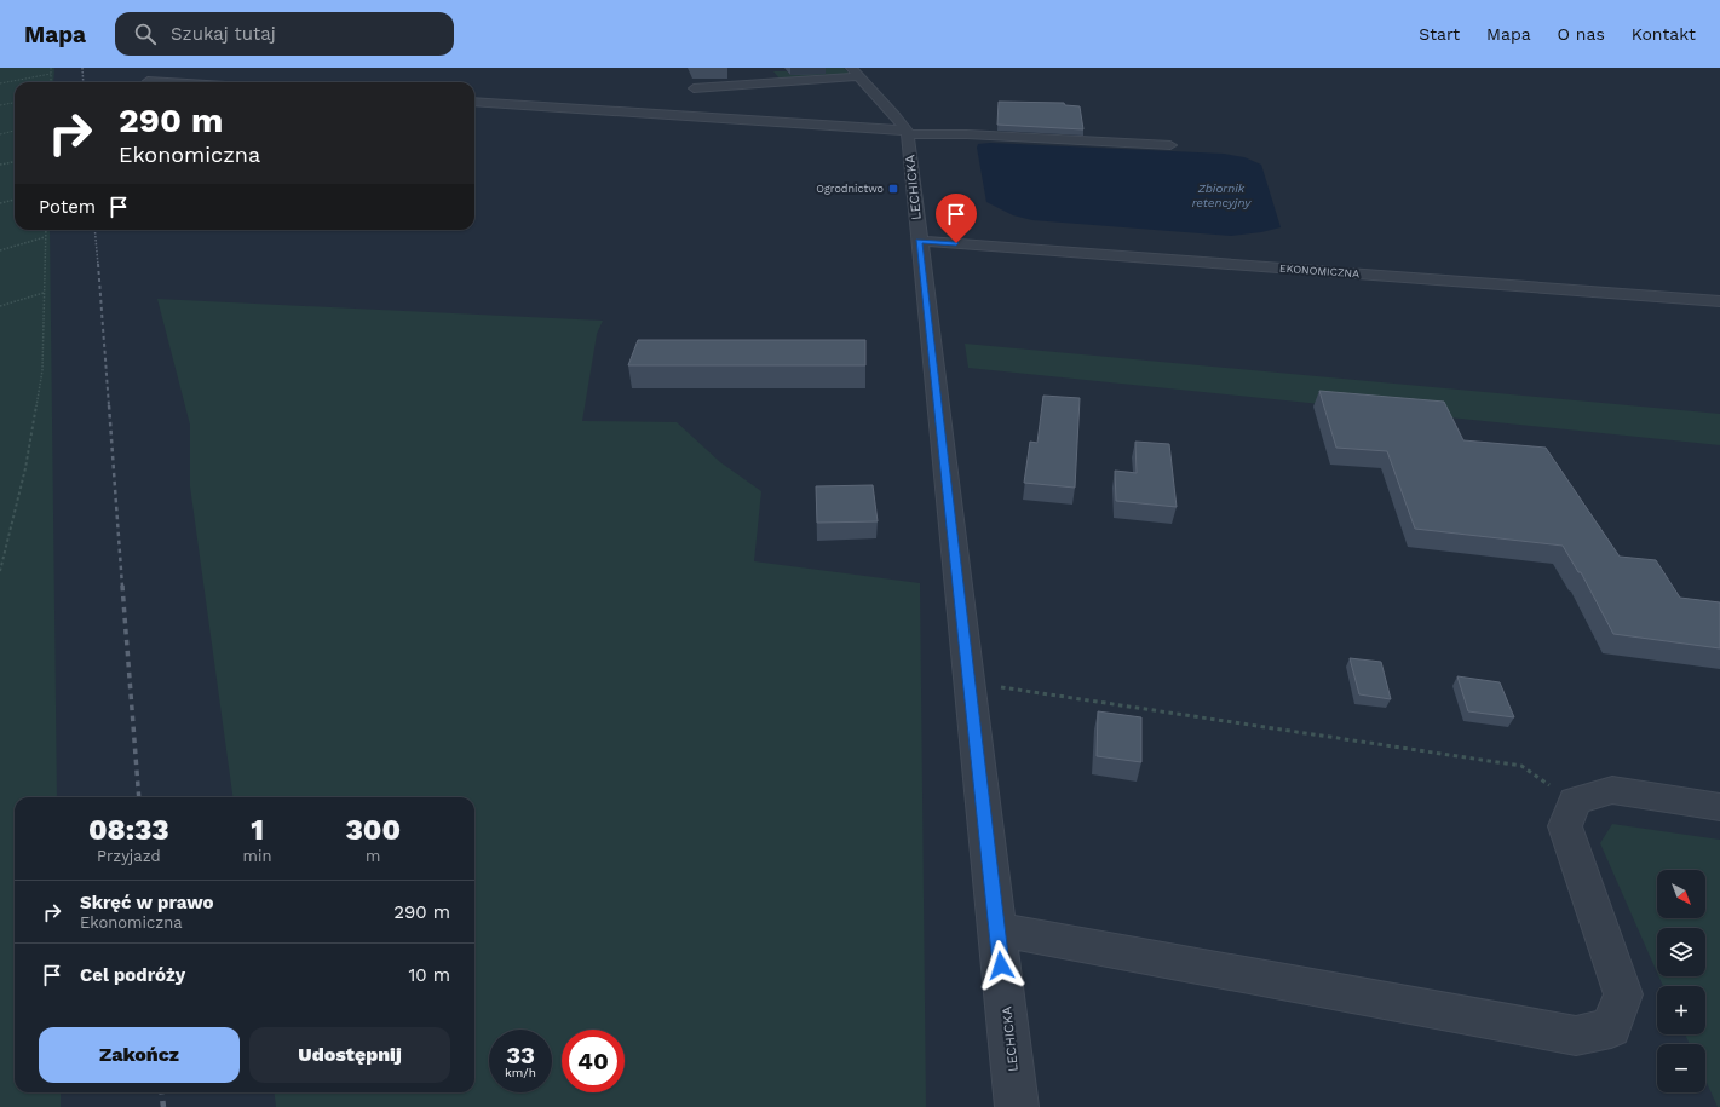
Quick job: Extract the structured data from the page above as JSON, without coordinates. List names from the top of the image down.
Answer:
{
  "streets": {
    "street": ["LECHICKA", "EKONOMICZNA"]
  },
  "crossings": [
    ["LECHICKA", "EKONOMICZNA"]
  ],
  "water": ["Zbiornik retencyjny"],
  "places": {
    "transit": ["Ogrodnictwo"]
  },
  "north": "bottom right",
  "page": {
    "header": "Mapa",
    "search": "Szukaj tutaj",
    "nav": [
      "Start",
      "Mapa",
      "O nas",
      "Kontakt"
    ],
    "turn": ["290 m", "Ekonomiczna"],
    "then": "Potem",
    "eta": [
      "08:33",
      "Przyjazd",
      "1",
      "min",
      "300",
      "m"
    ],
    "map_buttons": ["+", "−"],
    "list": [
      {
        "name": "Skręć w prawo",
        "note": "Ekonomiczna",
        "value": "290 m"
      },
      {
        "name": "Cel podróży",
        "value": "10 m"
      }
    ],
    "buttons": ["Zakończ", "Udostępnij"],
    "speed": "33 km/h",
    "limit": "40"
  }
}
